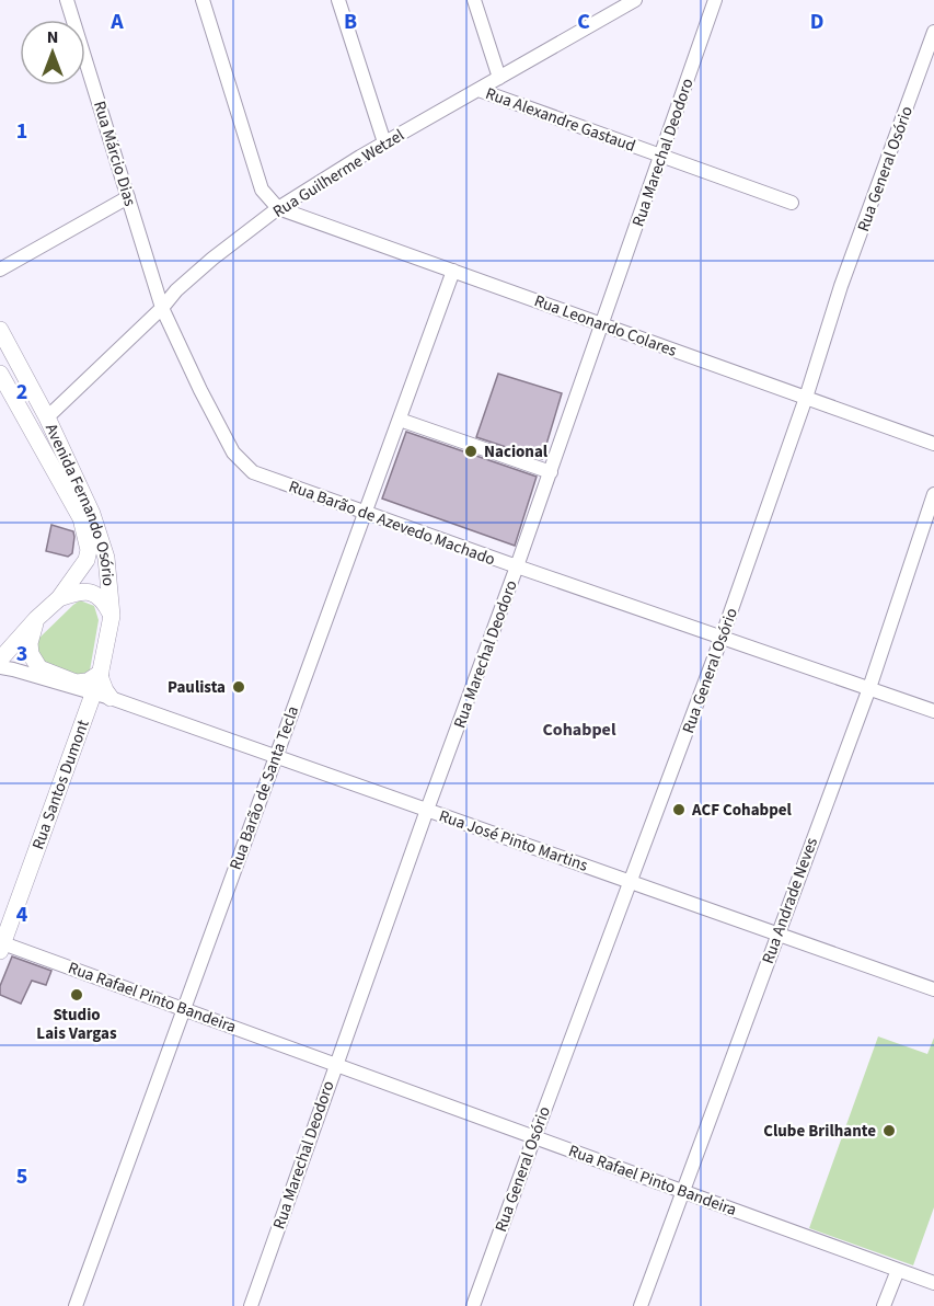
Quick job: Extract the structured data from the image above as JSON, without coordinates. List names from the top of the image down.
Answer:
{
  "streets": {
    "main road": ["Avenida Fernando Osório", "Rua Santos Dumont"],
    "street": [
      "Rua Alexandre Gastaud",
      "Rua Marechal Deodoro",
      "Rua Márcio Dias",
      "Rua General Osório",
      "Rua Guilherme Wetzel",
      "Rua Leonardo Colares",
      "Rua Barão de Azevedo Machado",
      "Rua Barão de Santa Tecla",
      "Rua José Pinto Martins",
      "Rua Andrade Neves",
      "Rua Rafael Pinto Bandeira"
    ]
  },
  "crossings": [
    ["Rua Alexandre Gastaud", "Rua Marechal Deodoro"],
    ["Rua Alexandre Gastaud", "Rua Guilherme Wetzel"],
    ["Rua Marechal Deodoro", "Rua Leonardo Colares"],
    ["Rua Marechal Deodoro", "Rua Barão de Azevedo Machado"],
    ["Rua Marechal Deodoro", "Rua José Pinto Martins"],
    ["Rua Marechal Deodoro", "Rua Rafael Pinto Bandeira"],
    ["Rua Márcio Dias", "Rua Guilherme Wetzel"],
    ["Rua Márcio Dias", "Rua Barão de Azevedo Machado"],
    ["Rua General Osório", "Rua Leonardo Colares"],
    ["Rua General Osório", "Rua Barão de Azevedo Machado"],
    ["Rua General Osório", "Rua José Pinto Martins"],
    ["Rua General Osório", "Rua Rafael Pinto Bandeira"],
    ["Rua Guilherme Wetzel", "Rua Leonardo Colares"],
    ["Rua Guilherme Wetzel", "Avenida Fernando Osório"],
    ["Rua Guilherme Wetzel", "Rua Barão de Azevedo Machado"],
    ["Rua Leonardo Colares", "Rua Barão de Santa Tecla"],
    ["Avenida Fernando Osório", "Rua Santos Dumont"],
    ["Rua Barão de Azevedo Machado", "Rua Barão de Santa Tecla"],
    ["Rua Barão de Azevedo Machado", "Rua Andrade Neves"],
    ["Rua Santos Dumont", "Rua José Pinto Martins"],
    ["Rua Santos Dumont", "Rua Rafael Pinto Bandeira"],
    ["Rua Barão de Santa Tecla", "Rua José Pinto Martins"],
    ["Rua Barão de Santa Tecla", "Rua Rafael Pinto Bandeira"],
    ["Rua José Pinto Martins", "Rua Andrade Neves"],
    ["Rua Andrade Neves", "Rua Rafael Pinto Bandeira"]
  ],
  "districts": ["Cohabpel"],
  "places": [
    "Nacional",
    "Paulista",
    "ACF Cohabpel",
    "Studio Lais Vargas",
    "Clube Brilhante"
  ],
  "north": "top",
  "grid": {
    "columns": [
      "A",
      "B",
      "C",
      "D"
    ],
    "rows": [
      "1",
      "2",
      "3",
      "4",
      "5"
    ]
  }
}
